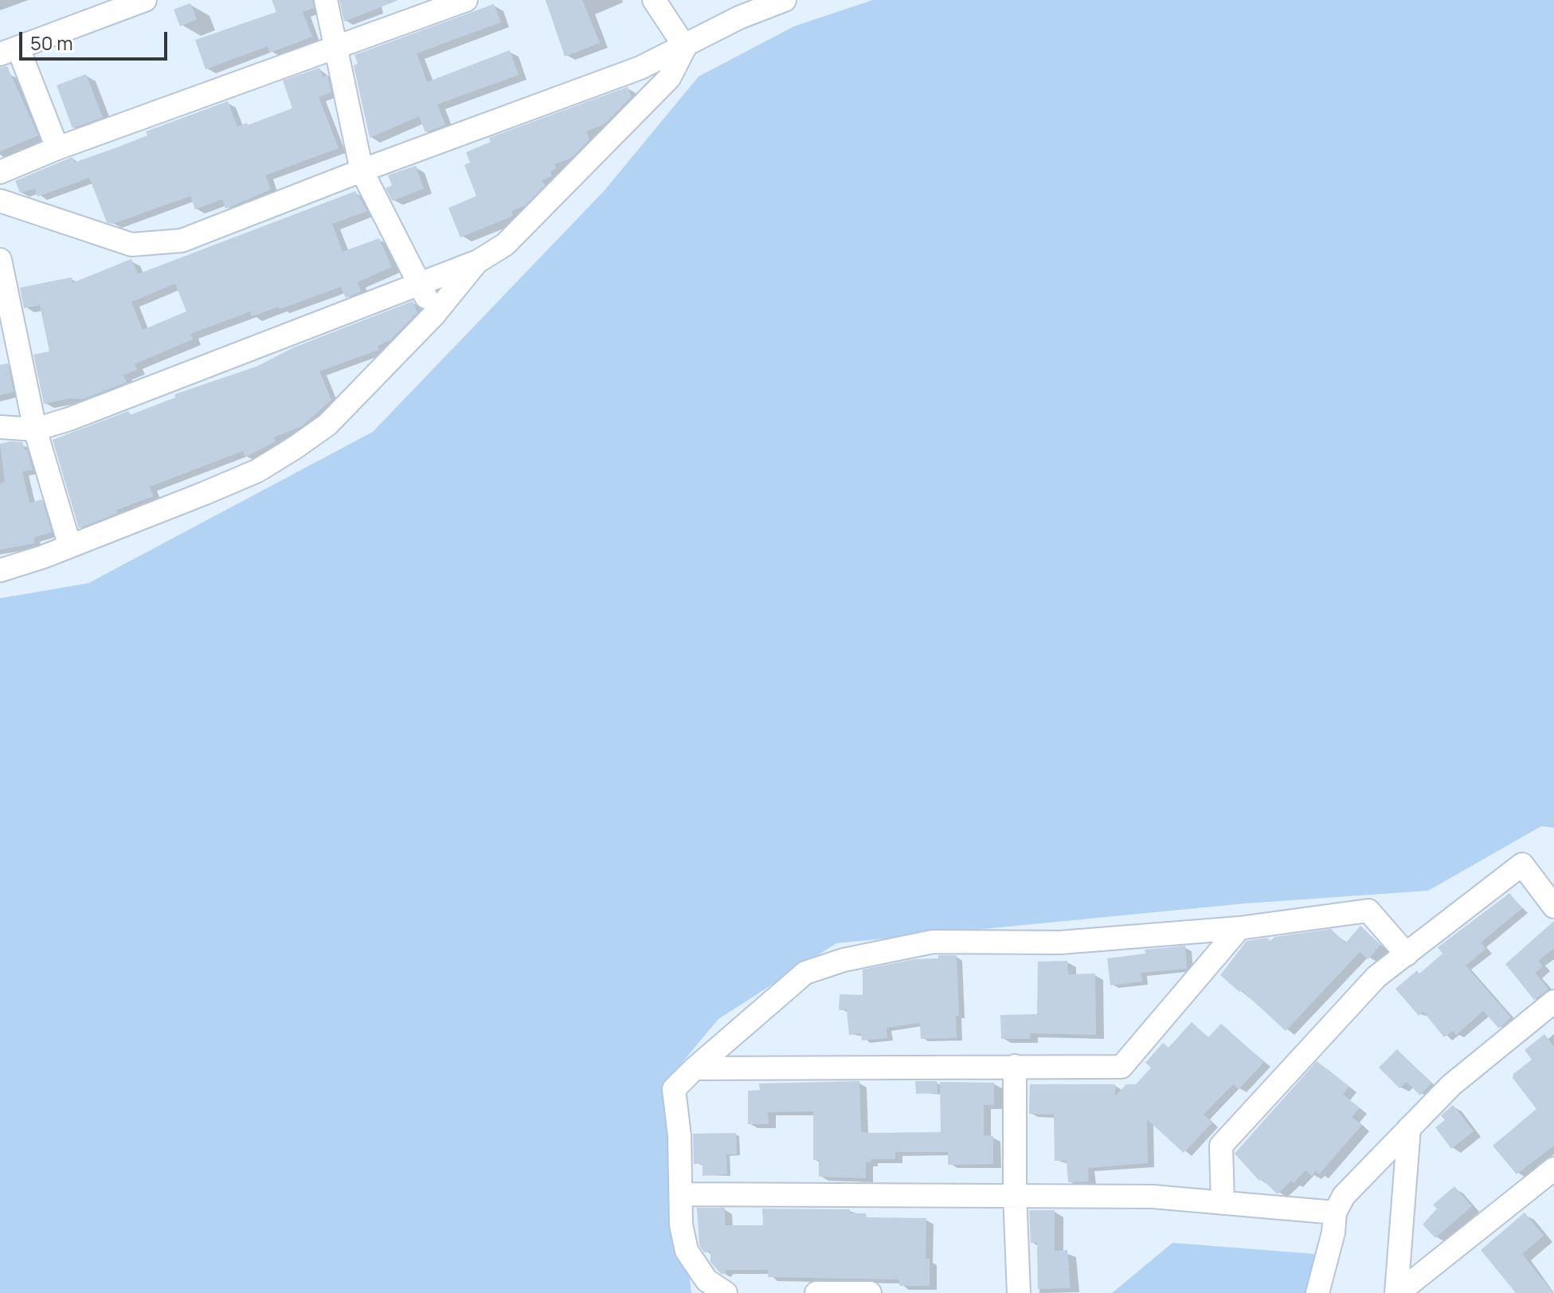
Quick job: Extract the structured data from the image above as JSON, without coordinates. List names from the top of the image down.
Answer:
{
  "scale_bar": "50 m"
}
